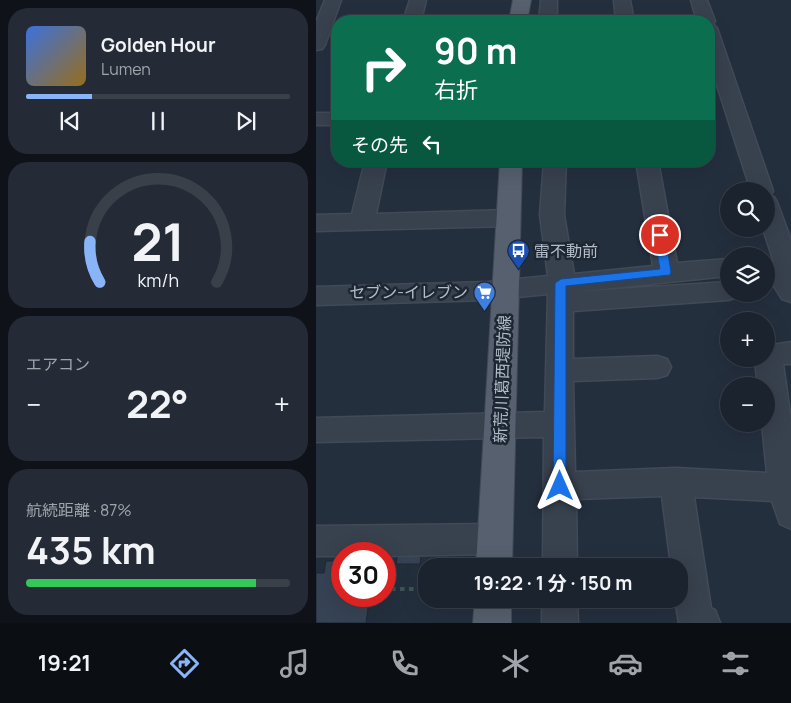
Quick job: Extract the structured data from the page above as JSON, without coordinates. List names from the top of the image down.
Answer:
{
  "streets": {
    "main road": ["新荒川葛西堤防線"]
  },
  "places": {
    "bus stop": ["雷不動前"],
    "supermarket": ["セブン-イレブン"]
  },
  "page": {
    "turn": ["90 m", "右折"],
    "song": ["Golden Hour", "Lumen"],
    "then": "その先",
    "map_buttons": ["+", "−"],
    "tile": [
      "エアコン",
      ["航続距離 · 87%", "435 km"]
    ],
    "heat": ["−", "22°", "+"],
    "limit": "30",
    "trip": "19:22 · 1 分 · 150 m",
    "tabs": "19:21",
    "gauge": ["21", "km/h"]
  }
}
